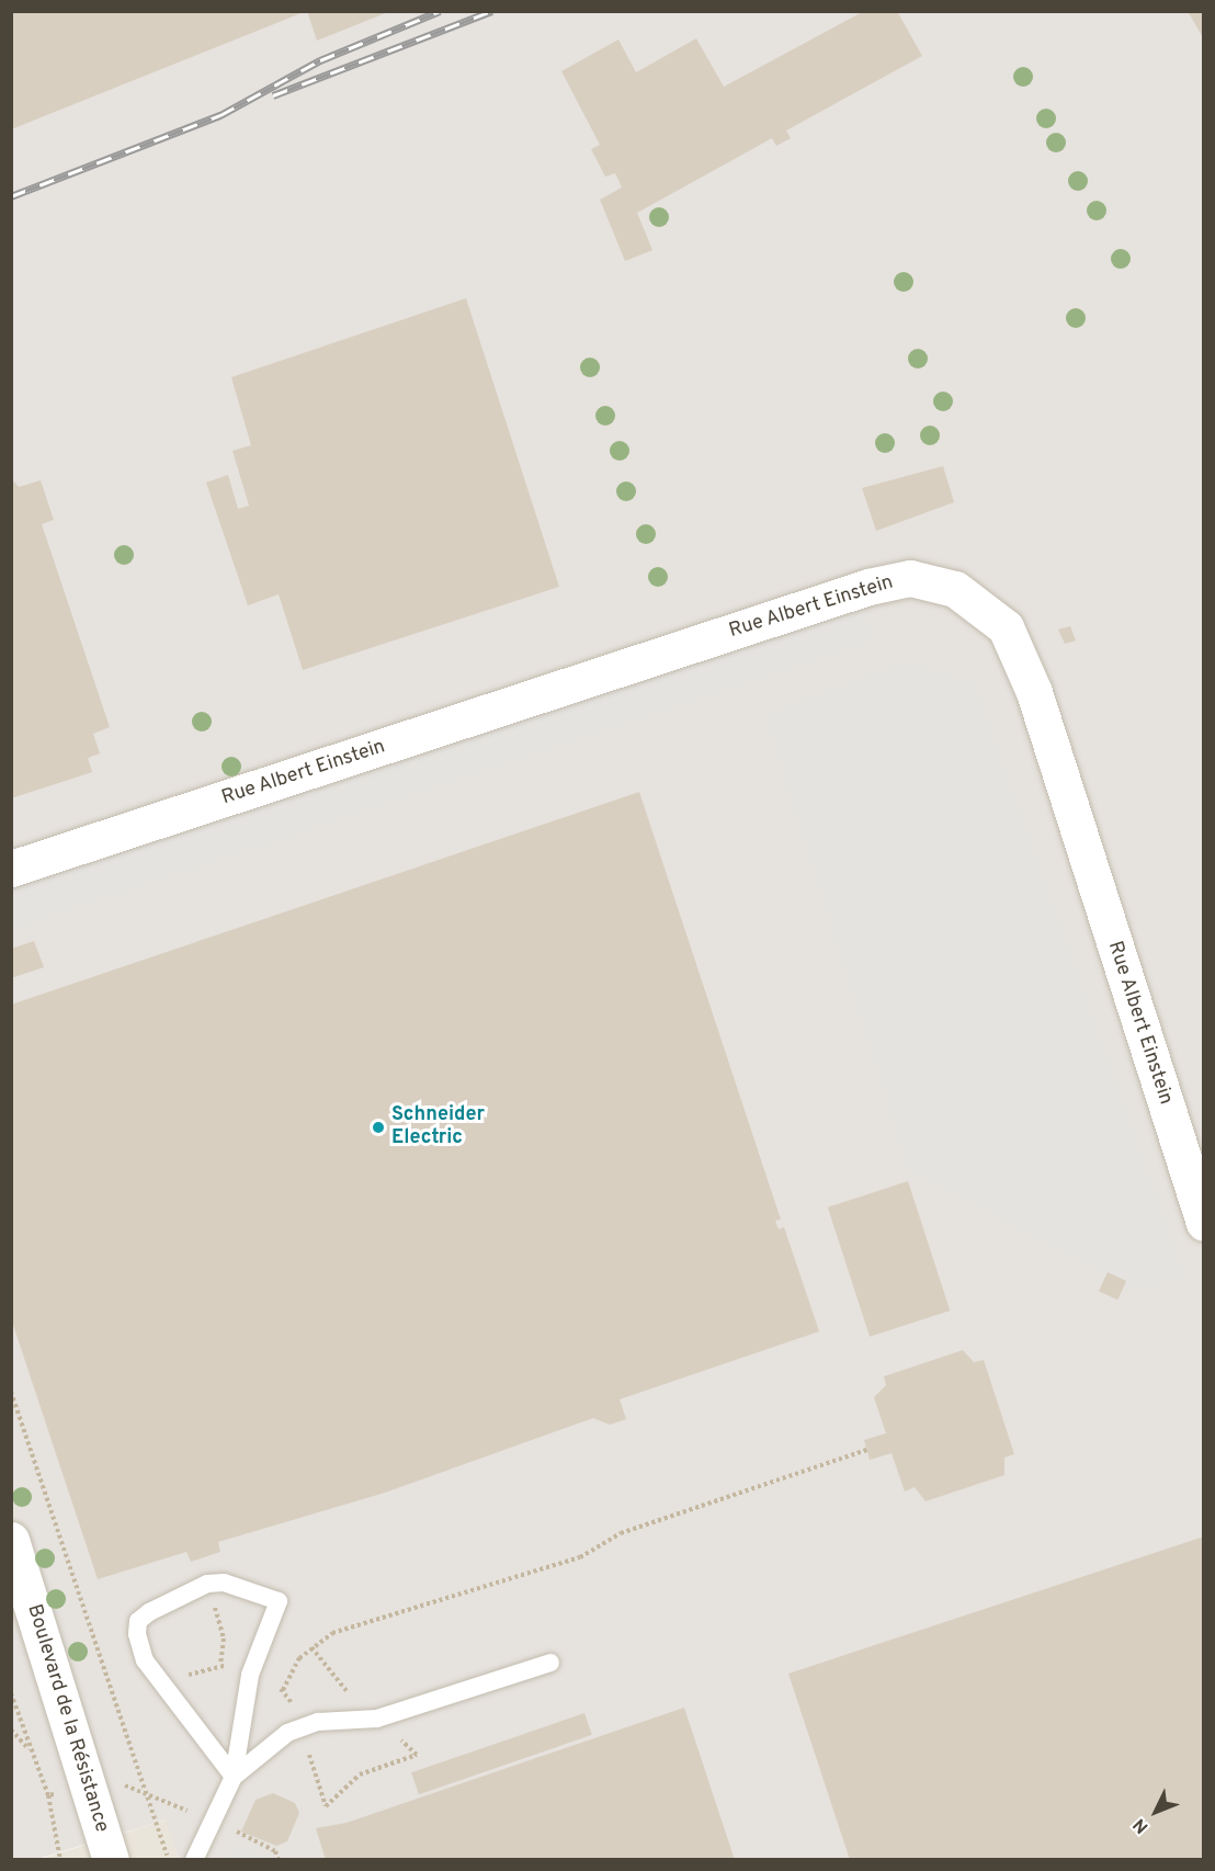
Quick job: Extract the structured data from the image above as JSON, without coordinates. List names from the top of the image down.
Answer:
{
  "streets": {
    "street": ["Rue Albert Einstein", "Boulevard de la Résistance"]
  },
  "places": ["Schneider Electric"],
  "north": "bottom left"
}
